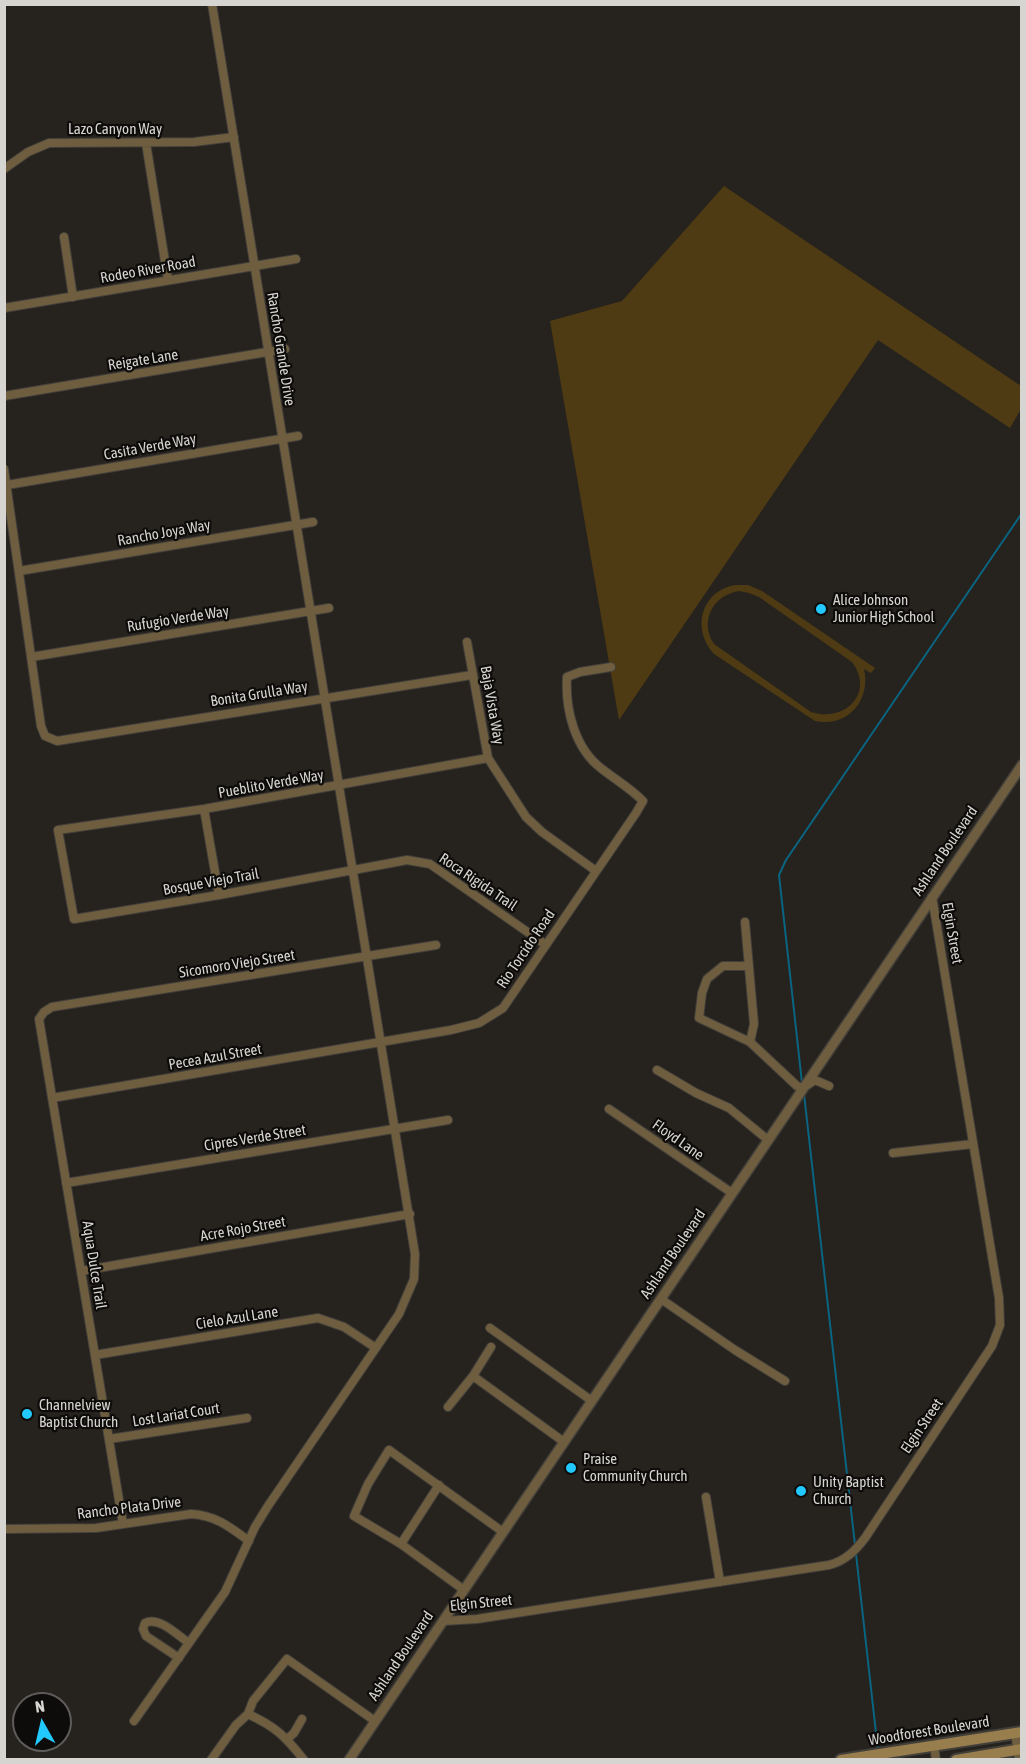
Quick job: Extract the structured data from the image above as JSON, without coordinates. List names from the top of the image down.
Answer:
{
  "streets": {
    "main road": ["Woodforest Boulevard"],
    "street": [
      "Lazo Canyon Way",
      "Rodeo River Road",
      "Rancho Grande Drive",
      "Reigate Lane",
      "Casita Verde Way",
      "Rancho Joya Way",
      "Rufugio Verde Way",
      "Bonita Grulla Way",
      "Baja Vista Way",
      "Pueblito Verde Way",
      "Ashland Boulevard",
      "Bosque Viejo Trail",
      "Roca Rigida Trail",
      "Elgin Street",
      "Rio Torcido Road",
      "Sicomoro Viejo Street",
      "Pecea Azul Street",
      "Cipres Verde Street",
      "Floyd Lane",
      "Acre Rojo Street",
      "Aqua Dulce Trail",
      "Cielo Azul Lane",
      "Lost Lariat Court",
      "Rancho Plata Drive"
    ]
  },
  "crossings": [
    ["Lazo Canyon Way", "Rancho Grande Drive"],
    ["Rodeo River Road", "Rancho Grande Drive"],
    ["Rancho Grande Drive", "Reigate Lane"],
    ["Rancho Grande Drive", "Casita Verde Way"],
    ["Rancho Grande Drive", "Rancho Joya Way"],
    ["Rancho Grande Drive", "Rufugio Verde Way"],
    ["Rancho Grande Drive", "Bonita Grulla Way"],
    ["Rancho Grande Drive", "Pueblito Verde Way"],
    ["Rancho Grande Drive", "Bosque Viejo Trail"],
    ["Rancho Grande Drive", "Roca Rigida Trail"],
    ["Rancho Grande Drive", "Rio Torcido Road"],
    ["Rancho Grande Drive", "Sicomoro Viejo Street"],
    ["Rancho Grande Drive", "Pecea Azul Street"],
    ["Rancho Grande Drive", "Cipres Verde Street"],
    ["Rancho Grande Drive", "Acre Rojo Street"],
    ["Rancho Grande Drive", "Cielo Azul Lane"],
    ["Rancho Grande Drive", "Rancho Plata Drive"],
    ["Rufugio Verde Way", "Bonita Grulla Way"],
    ["Bonita Grulla Way", "Baja Vista Way"],
    ["Baja Vista Way", "Pueblito Verde Way"],
    ["Baja Vista Way", "Rio Torcido Road"],
    ["Pueblito Verde Way", "Bosque Viejo Trail"],
    ["Ashland Boulevard", "Elgin Street"],
    ["Ashland Boulevard", "Floyd Lane"],
    ["Bosque Viejo Trail", "Roca Rigida Trail"],
    ["Roca Rigida Trail", "Rio Torcido Road"],
    ["Rio Torcido Road", "Pecea Azul Street"],
    ["Sicomoro Viejo Street", "Aqua Dulce Trail"],
    ["Pecea Azul Street", "Aqua Dulce Trail"],
    ["Cipres Verde Street", "Aqua Dulce Trail"],
    ["Acre Rojo Street", "Aqua Dulce Trail"],
    ["Aqua Dulce Trail", "Cielo Azul Lane"],
    ["Aqua Dulce Trail", "Lost Lariat Court"],
    ["Aqua Dulce Trail", "Rancho Plata Drive"]
  ],
  "places": [
    "Alice Johnson Junior High School",
    "Channelview Baptist Church",
    "Praise Community Church",
    "Unity Baptist Church"
  ],
  "north": "top"
}
